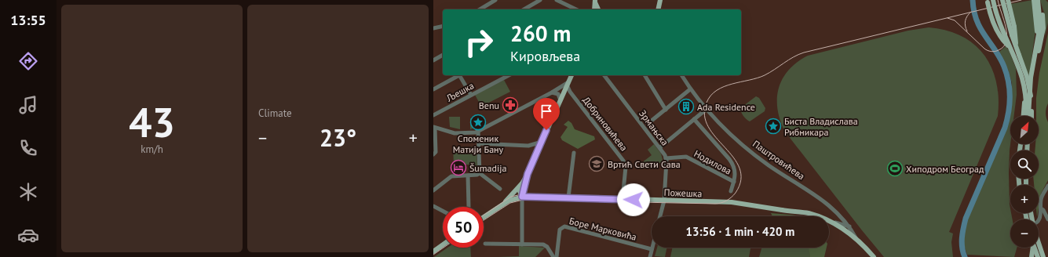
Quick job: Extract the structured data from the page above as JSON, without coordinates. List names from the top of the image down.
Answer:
{
  "streets": {
    "main road": ["Пожешка"],
    "street": [
      "Љешка",
      "Добриновићева",
      "Зрмањска",
      "Паштровићева",
      "Нодилова",
      "Боре Марковића"
    ]
  },
  "crossings": [
    ["Добриновићева", "Пожешка"],
    ["Зрмањска", "Нодилова"],
    ["Зрмањска", "Пожешка"]
  ],
  "places": {
    "pharmacy": ["Benu"],
    "building": ["Ada Residence"],
    "place": ["Споменик Матији Бану", "Биста Владислава Рибникара"],
    "school or university": ["Вртић Свети Сава"],
    "hotel": ["Šumadija"],
    "sports": ["Хиподром Београд"]
  },
  "north": "top right",
  "page": {
    "tabs": "13:55",
    "tile": [
      ["43", "km/h"],
      "Climate"
    ],
    "turn": ["260 m", "Кировљева"],
    "map_buttons": ["+", "−"],
    "heat": ["−", "23°", "+"],
    "limit": "50",
    "trip": "13:56 · 1 min · 420 m"
  }
}
